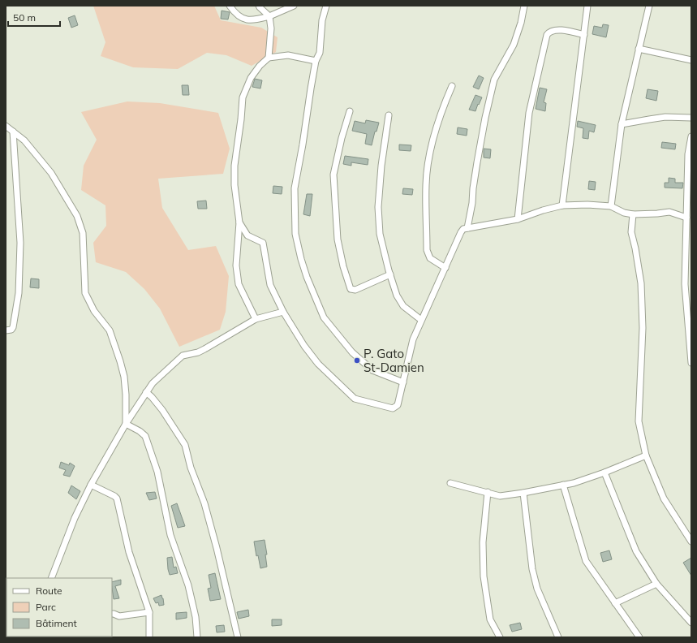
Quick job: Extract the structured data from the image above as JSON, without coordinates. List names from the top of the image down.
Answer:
{
  "places": ["P. Gato St-Damien"],
  "legend": ["Route", "Parc", "Bâtiment"],
  "scale_bar": "50 m"
}
